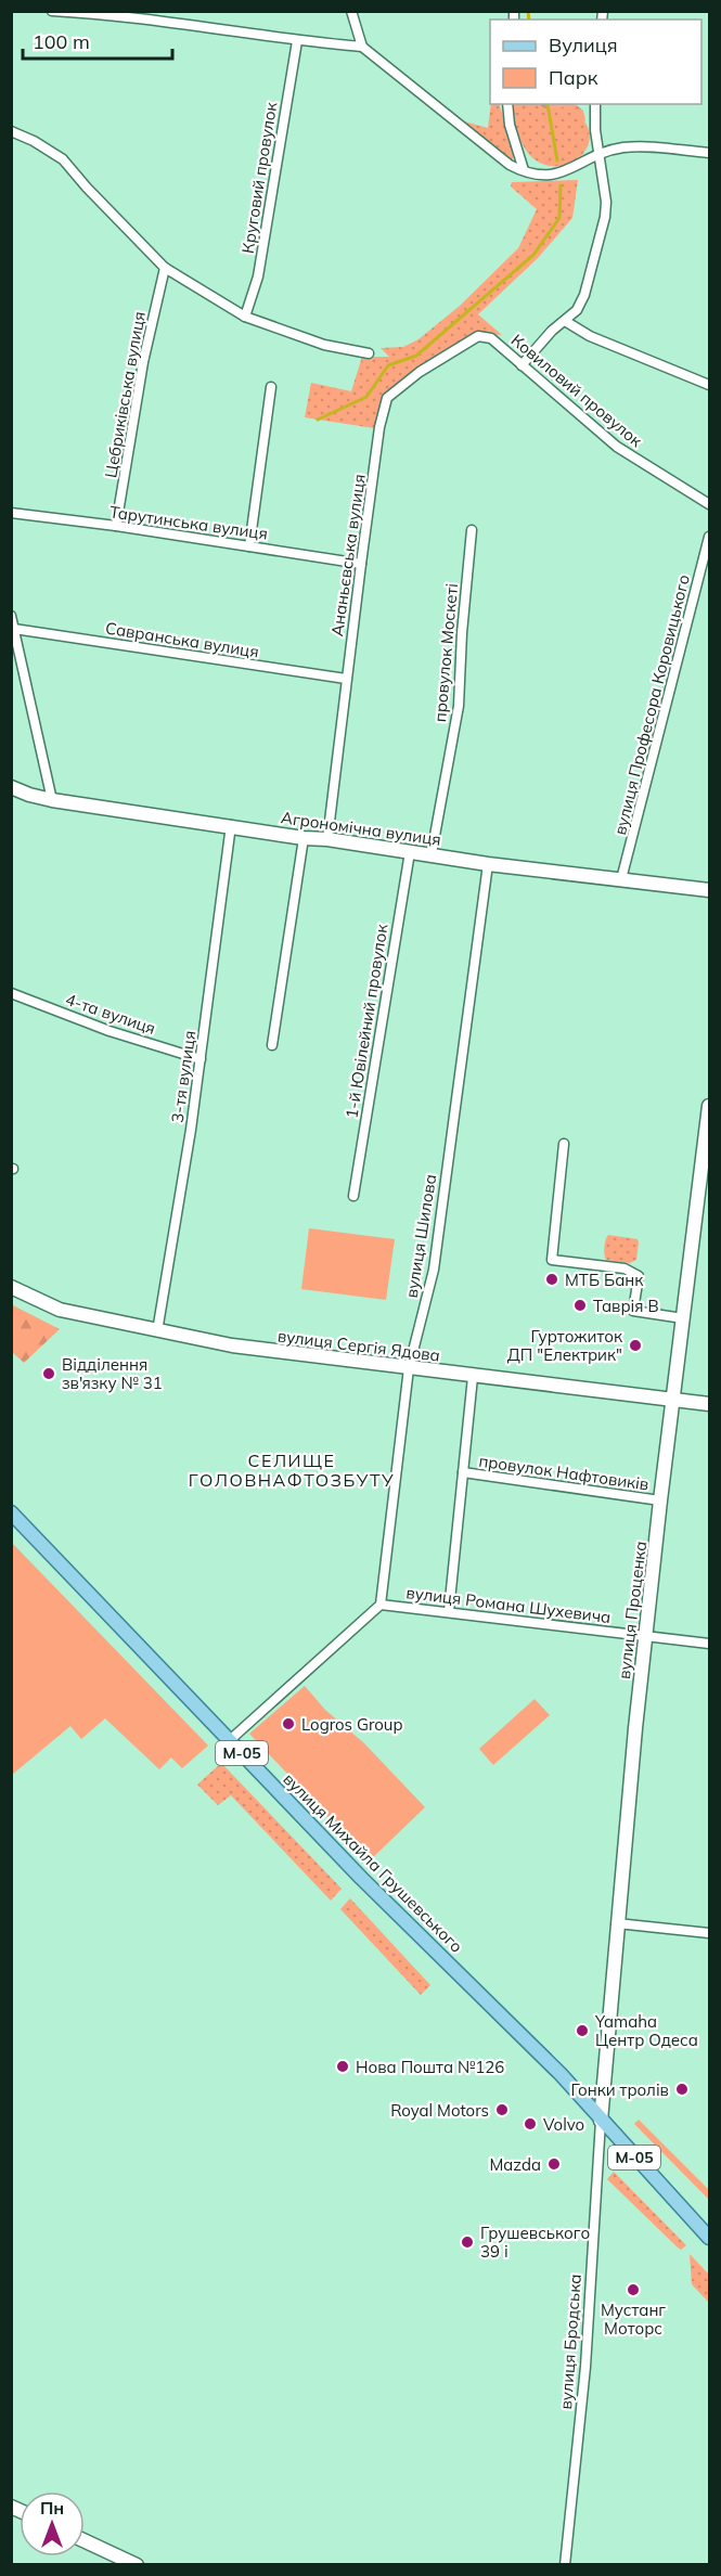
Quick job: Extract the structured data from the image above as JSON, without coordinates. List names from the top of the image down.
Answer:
{
  "streets": {
    "main road": ["М-05", "вулиця Михайла Грушевського"],
    "street": [
      "Круговий провулок",
      "Ковиловий провулок",
      "Цебриківська вулиця",
      "Тарутинська вулиця",
      "Ананьєвська вулиця",
      "Савранська вулиця",
      "провулок Москеті",
      "вулиця Професора Коровицького",
      "Агрономічна вулиця",
      "4-та вулиця",
      "1-й Ювілейний провулок",
      "3-тя вулиця",
      "вулиця Шилова",
      "вулиця Сергія Ядова",
      "провулок Нафтовиків",
      "вулиця Романа Шухевича",
      "вулиця Проценка",
      "вулиця Бродська"
    ]
  },
  "crossings": [
    ["Ковиловий провулок", "Ананьєвська вулиця"],
    ["Цебриківська вулиця", "Тарутинська вулиця"],
    ["Тарутинська вулиця", "Ананьєвська вулиця"],
    ["Ананьєвська вулиця", "Савранська вулиця"],
    ["Ананьєвська вулиця", "Агрономічна вулиця"],
    ["провулок Москеті", "Агрономічна вулиця"],
    ["вулиця Професора Коровицького", "Агрономічна вулиця"],
    ["Агрономічна вулиця", "1-й Ювілейний провулок"],
    ["Агрономічна вулиця", "3-тя вулиця"],
    ["Агрономічна вулиця", "вулиця Шилова"],
    ["4-та вулиця", "3-тя вулиця"],
    ["3-тя вулиця", "вулиця Сергія Ядова"],
    ["вулиця Шилова", "вулиця Сергія Ядова"],
    ["вулиця Шилова", "вулиця Романа Шухевича"],
    ["вулиця Сергія Ядова", "провулок Нафтовиків"],
    ["вулиця Сергія Ядова", "вулиця Проценка"],
    ["провулок Нафтовиків", "вулиця Романа Шухевича"],
    ["провулок Нафтовиків", "вулиця Проценка"],
    ["вулиця Романа Шухевича", "вулиця Проценка"],
    ["вулиця Проценка", "вулиця Михайла Грушевського"],
    ["вулиця Проценка", "вулиця Бродська"],
    ["вулиця Михайла Грушевського", "вулиця Бродська"]
  ],
  "districts": ["СЕЛИЩЕ ГОЛОВНАФТОЗБУТУ"],
  "places": [
    "МТБ Банк",
    "Таврія В",
    "Гуртожиток ДП \"Електрик\"",
    "Відділення зв'язку № 31",
    "Logros Group",
    "Yamaha Центр Одеса",
    "Нова Пошта №126",
    "Гонки тролів",
    "Royal Motors",
    "Volvo",
    "Mazda",
    "Грушевського 39 і",
    "Мустанг Моторс"
  ],
  "legend": ["Вулиця", "Парк"],
  "scale_bar": "100 m",
  "north": "top"
}
